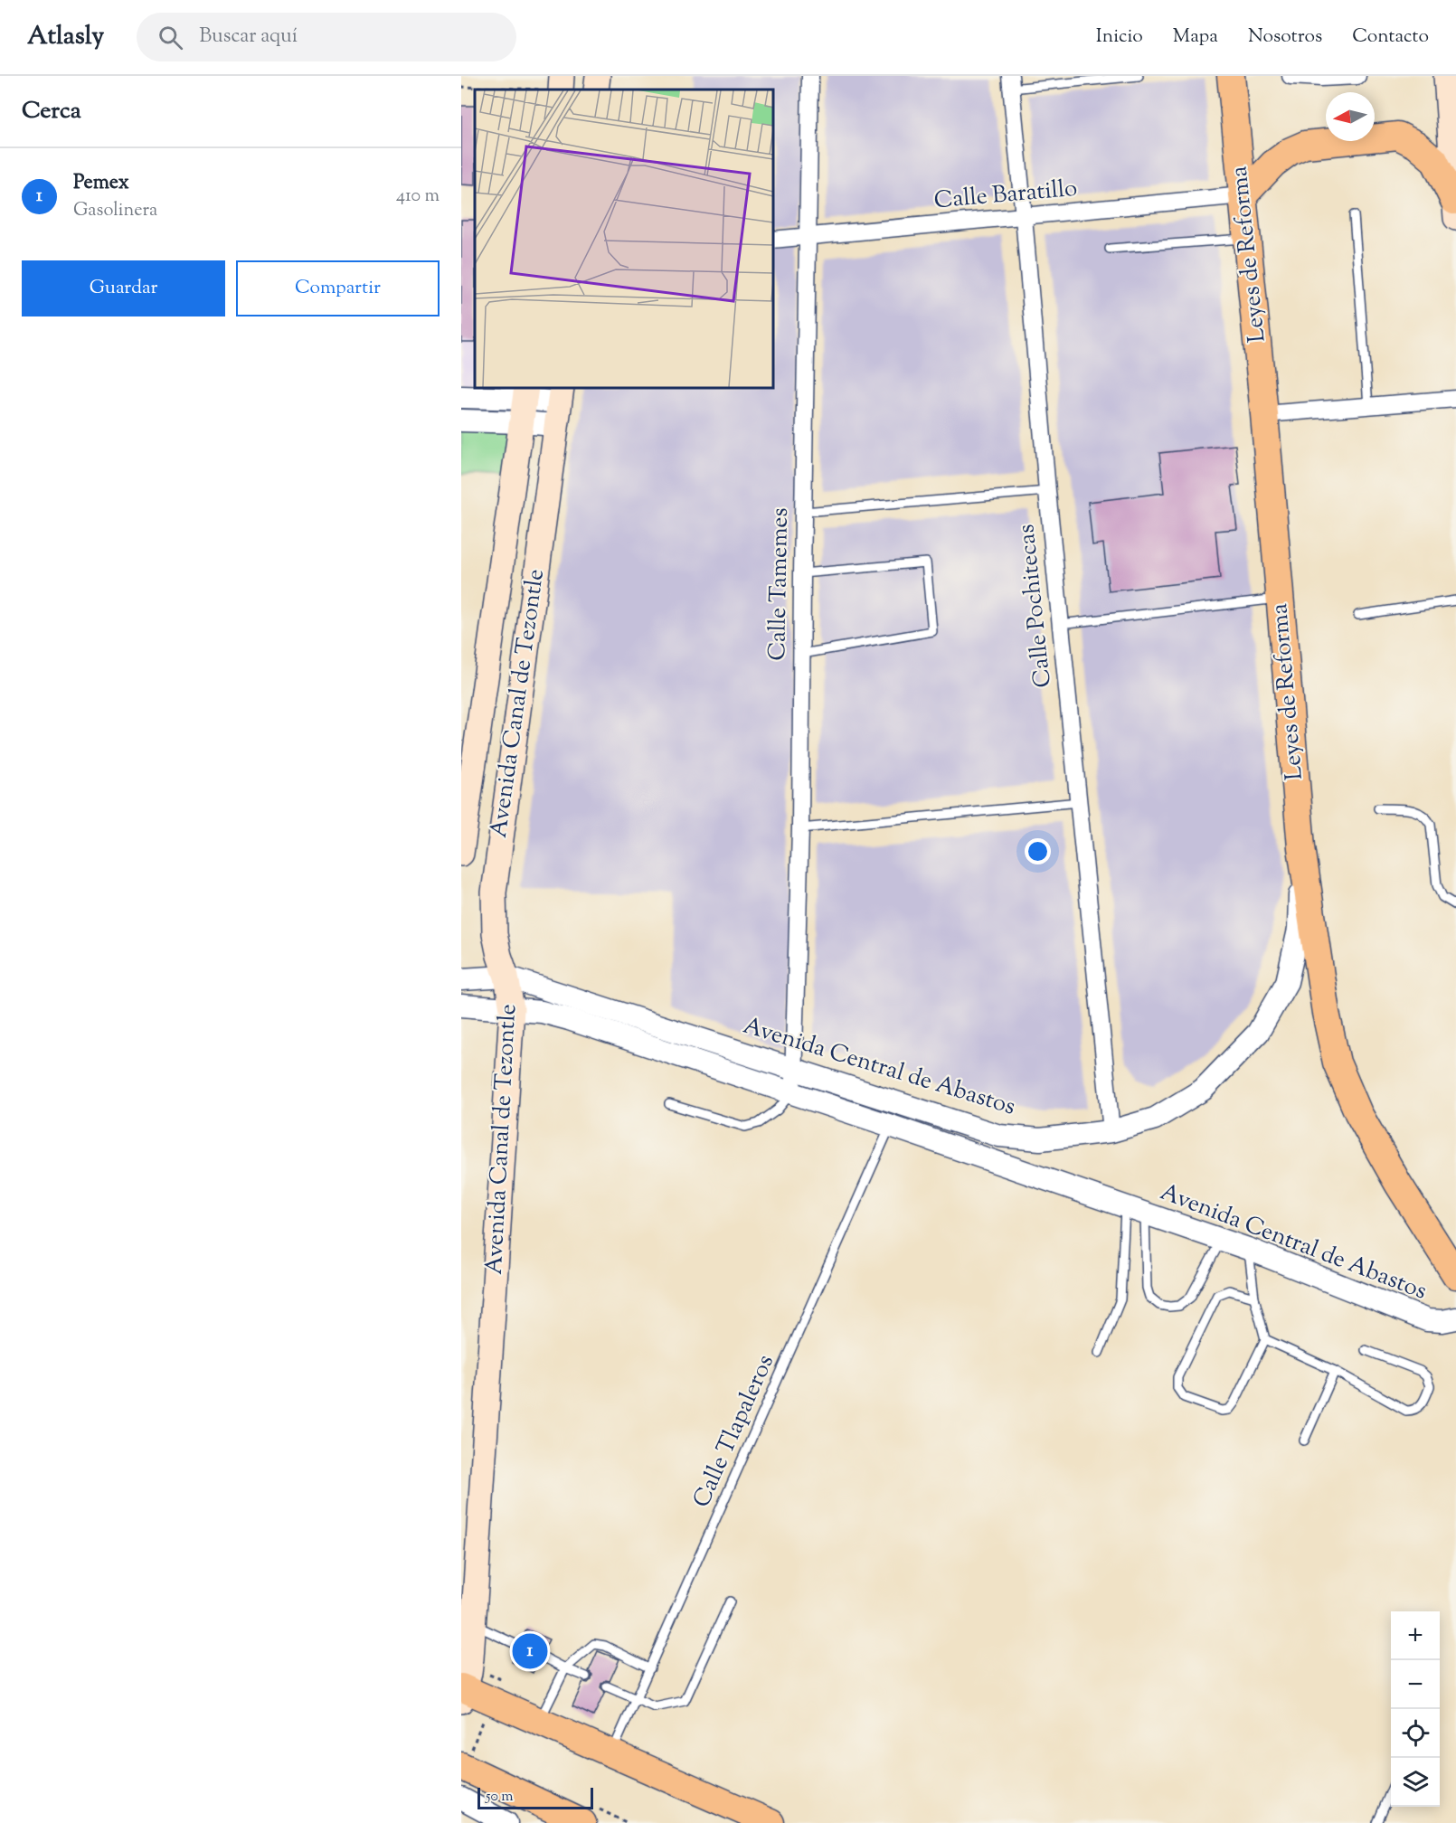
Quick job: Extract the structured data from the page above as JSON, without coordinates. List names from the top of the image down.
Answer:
{
  "streets": {
    "main road": ["Leyes de Reforma", "Avenida Canal de Tezontle"],
    "street": [
      "Calle Baratillo",
      "Calle Tamemes",
      "Calle Pochitecas",
      "Avenida Central de Abastos"
    ],
    "lane": ["Calle Tlapaleros"]
  },
  "crossings": [
    ["Calle Baratillo", "Leyes de Reforma"],
    ["Calle Baratillo", "Calle Tamemes"],
    ["Calle Baratillo", "Calle Pochitecas"],
    ["Leyes de Reforma", "Avenida Central de Abastos"],
    ["Calle Tamemes", "Avenida Central de Abastos"],
    ["Calle Pochitecas", "Avenida Central de Abastos"],
    ["Avenida Canal de Tezontle", "Avenida Central de Abastos"],
    ["Avenida Central de Abastos", "Calle Tlapaleros"]
  ],
  "scale_bar": "50 m",
  "north": "left",
  "page": {
    "header": "Atlasly",
    "search": "Buscar aquí",
    "nav": [
      "Inicio",
      "Mapa",
      "Nosotros",
      "Contacto"
    ],
    "heading": "Cerca",
    "list": [
      {
        "mark": "1",
        "name": "Pemex",
        "note": "Gasolinera",
        "value": "410 m"
      }
    ],
    "buttons": ["Guardar", "Compartir"],
    "map_buttons": ["+", "−"],
    "pins": "1",
    "scale": "50 m"
  }
}
